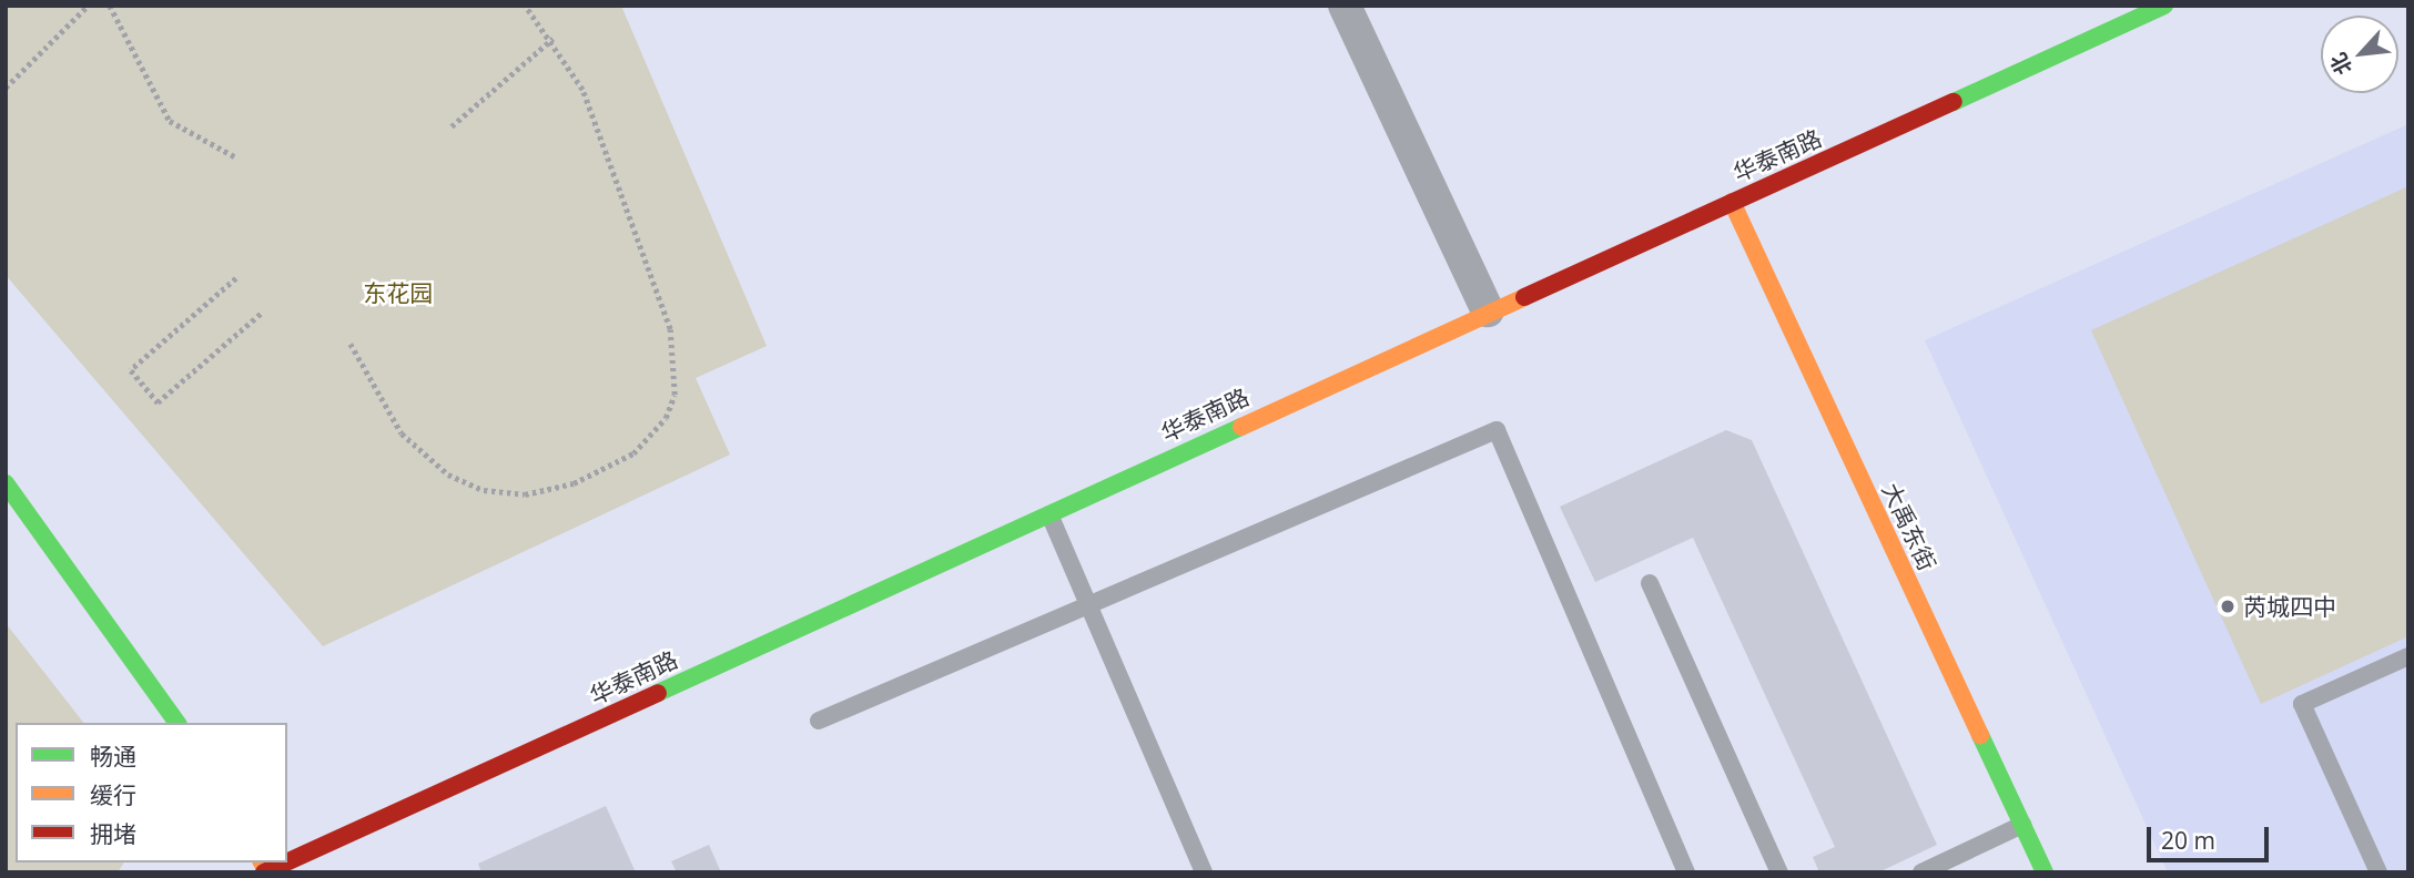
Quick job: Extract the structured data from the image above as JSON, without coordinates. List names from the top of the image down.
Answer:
{
  "streets": {
    "main road": ["华泰南路", "大禹东街"]
  },
  "crossings": [
    ["华泰南路", "大禹东街"]
  ],
  "parks": ["东花园"],
  "places": ["芮城四中"],
  "legend": ["畅通", "缓行", "拥堵"],
  "scale_bar": "20 m",
  "north": "bottom left"
}
